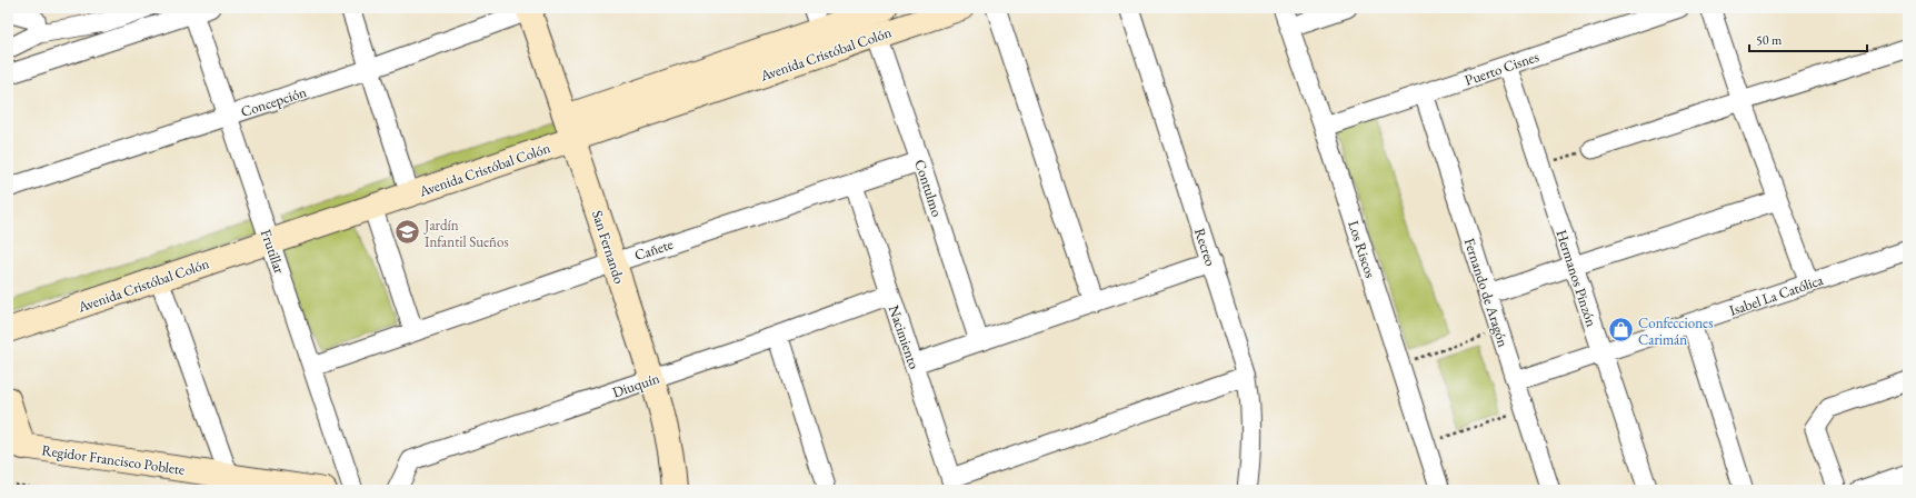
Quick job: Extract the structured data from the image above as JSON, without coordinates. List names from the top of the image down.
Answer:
{
  "streets": {
    "street": [
      "Avenida Cristóbal Colón",
      "Puerto Cisnes",
      "Concepción",
      "Contulmo",
      "San Fernando",
      "Recreo",
      "Cañete",
      "Los Riscos",
      "Frutillar",
      "Hermanos Pinzón",
      "Fernando de Aragón",
      "Isabel La Católica",
      "Nacimiento",
      "Diuquín",
      "Regidor Francisco Poblete"
    ]
  },
  "crossings": [
    ["Avenida Cristóbal Colón", "Contulmo"],
    ["Avenida Cristóbal Colón", "San Fernando"],
    ["Avenida Cristóbal Colón", "Frutillar"],
    ["Puerto Cisnes", "Los Riscos"],
    ["Puerto Cisnes", "Hermanos Pinzón"],
    ["Puerto Cisnes", "Fernando de Aragón"],
    ["Concepción", "San Fernando"],
    ["Concepción", "Frutillar"],
    ["Contulmo", "Cañete"],
    ["San Fernando", "Cañete"],
    ["San Fernando", "Diuquín"],
    ["Cañete", "Frutillar"],
    ["Cañete", "Nacimiento"],
    ["Hermanos Pinzón", "Isabel La Católica"],
    ["Fernando de Aragón", "Isabel La Católica"],
    ["Nacimiento", "Diuquín"]
  ],
  "places": {
    "school or university": ["Jardín Infantil Sueños"],
    "shop": ["Confecciones Carimán"]
  },
  "scale_bar": "50 m"
}
